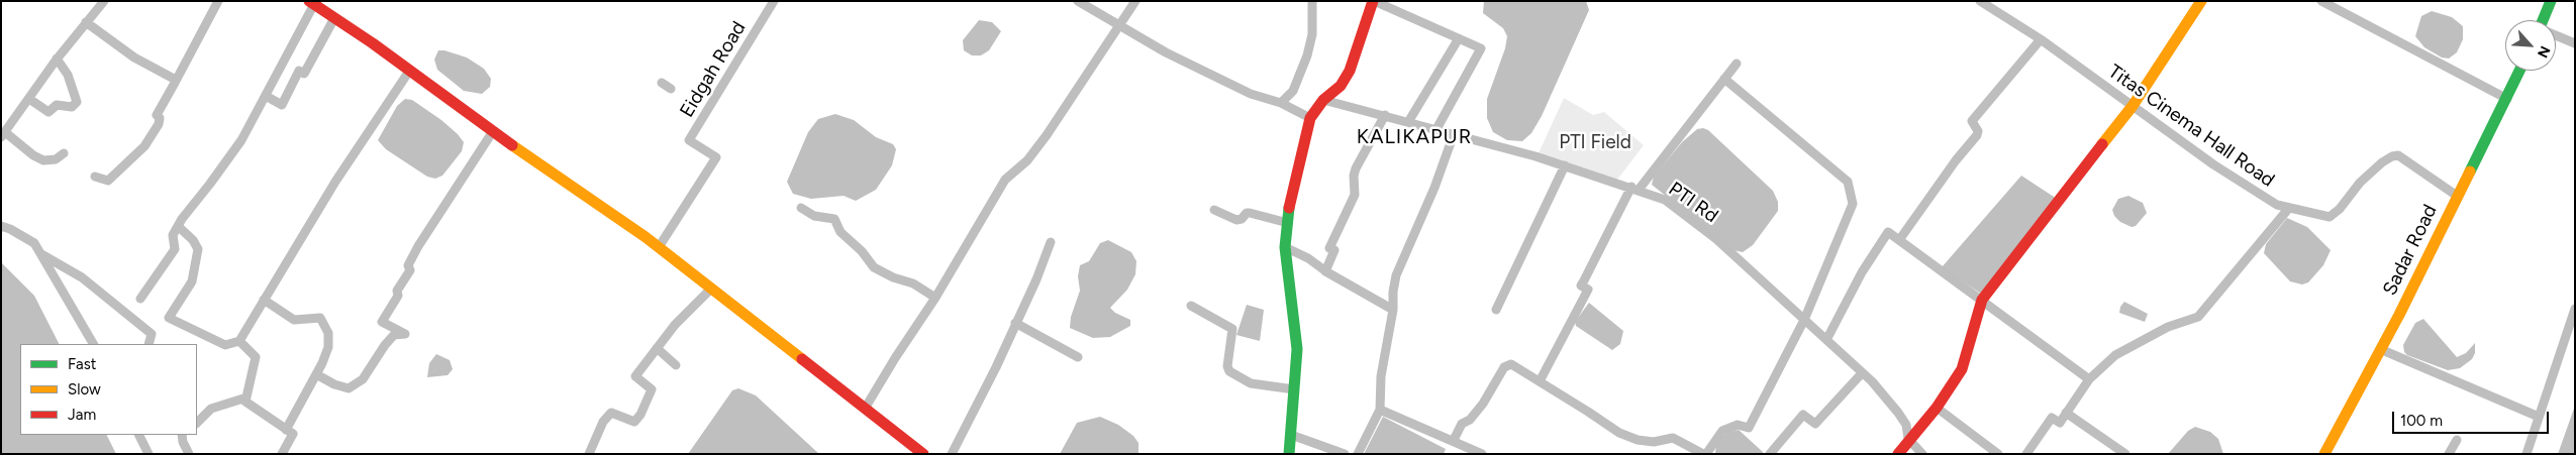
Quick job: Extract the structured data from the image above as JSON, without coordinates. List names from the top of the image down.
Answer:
{
  "streets": {
    "street": [
      "Eidgah Road",
      "Titas Cinema Hall Road",
      "PTI Rd",
      "Sadar Road"
    ]
  },
  "crossings": [
    ["Titas Cinema Hall Road", "Sadar Road"]
  ],
  "districts": ["KALIKAPUR"],
  "parks": ["PTI Field"],
  "legend": ["Fast", "Slow", "Jam"],
  "scale_bar": "100 m",
  "north": "bottom right"
}
